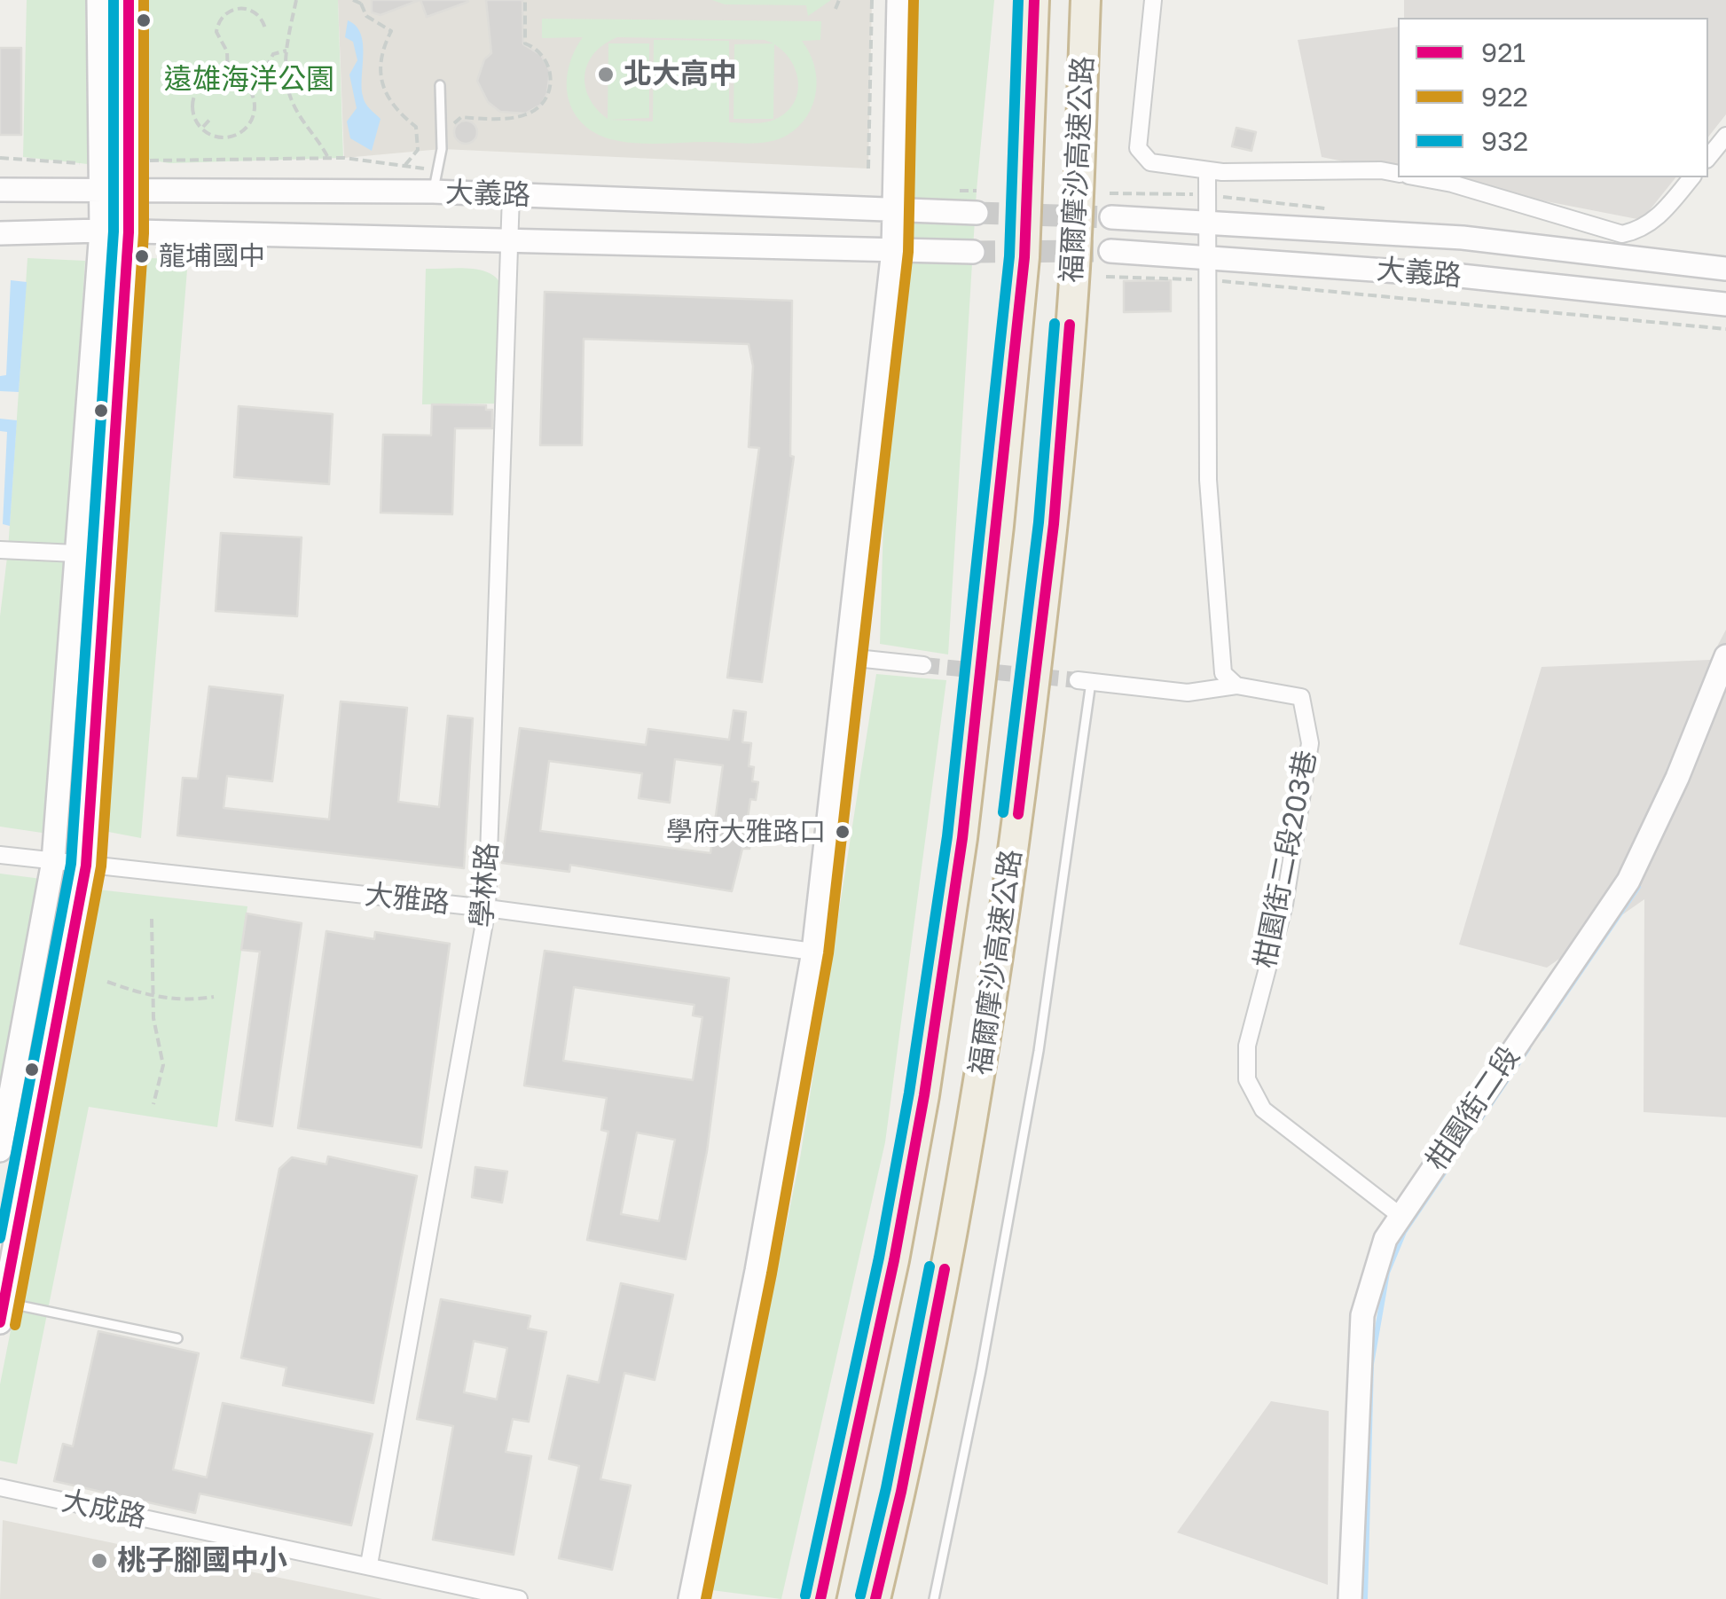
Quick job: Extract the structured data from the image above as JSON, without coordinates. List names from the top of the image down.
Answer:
{
  "streets": {
    "highway": ["福爾摩沙高速公路"],
    "street": [
      "大義路",
      "柑園街二段203巷",
      "學林路",
      "大雅路",
      "柑園街二段",
      "大成路"
    ]
  },
  "crossings": [
    ["大義路", "學林路"],
    ["柑園街二段203巷", "柑園街二段"],
    ["學林路", "大雅路"],
    ["學林路", "大成路"]
  ],
  "parks": ["遠雄海洋公園"],
  "places": [
    "北大高中",
    "龍埔國中",
    "學府大雅路口",
    "桃子腳國中小"
  ],
  "lines": ["transit line 921", "transit line 922", "transit line 932"],
  "legend": ["921", "922", "932"]
}
